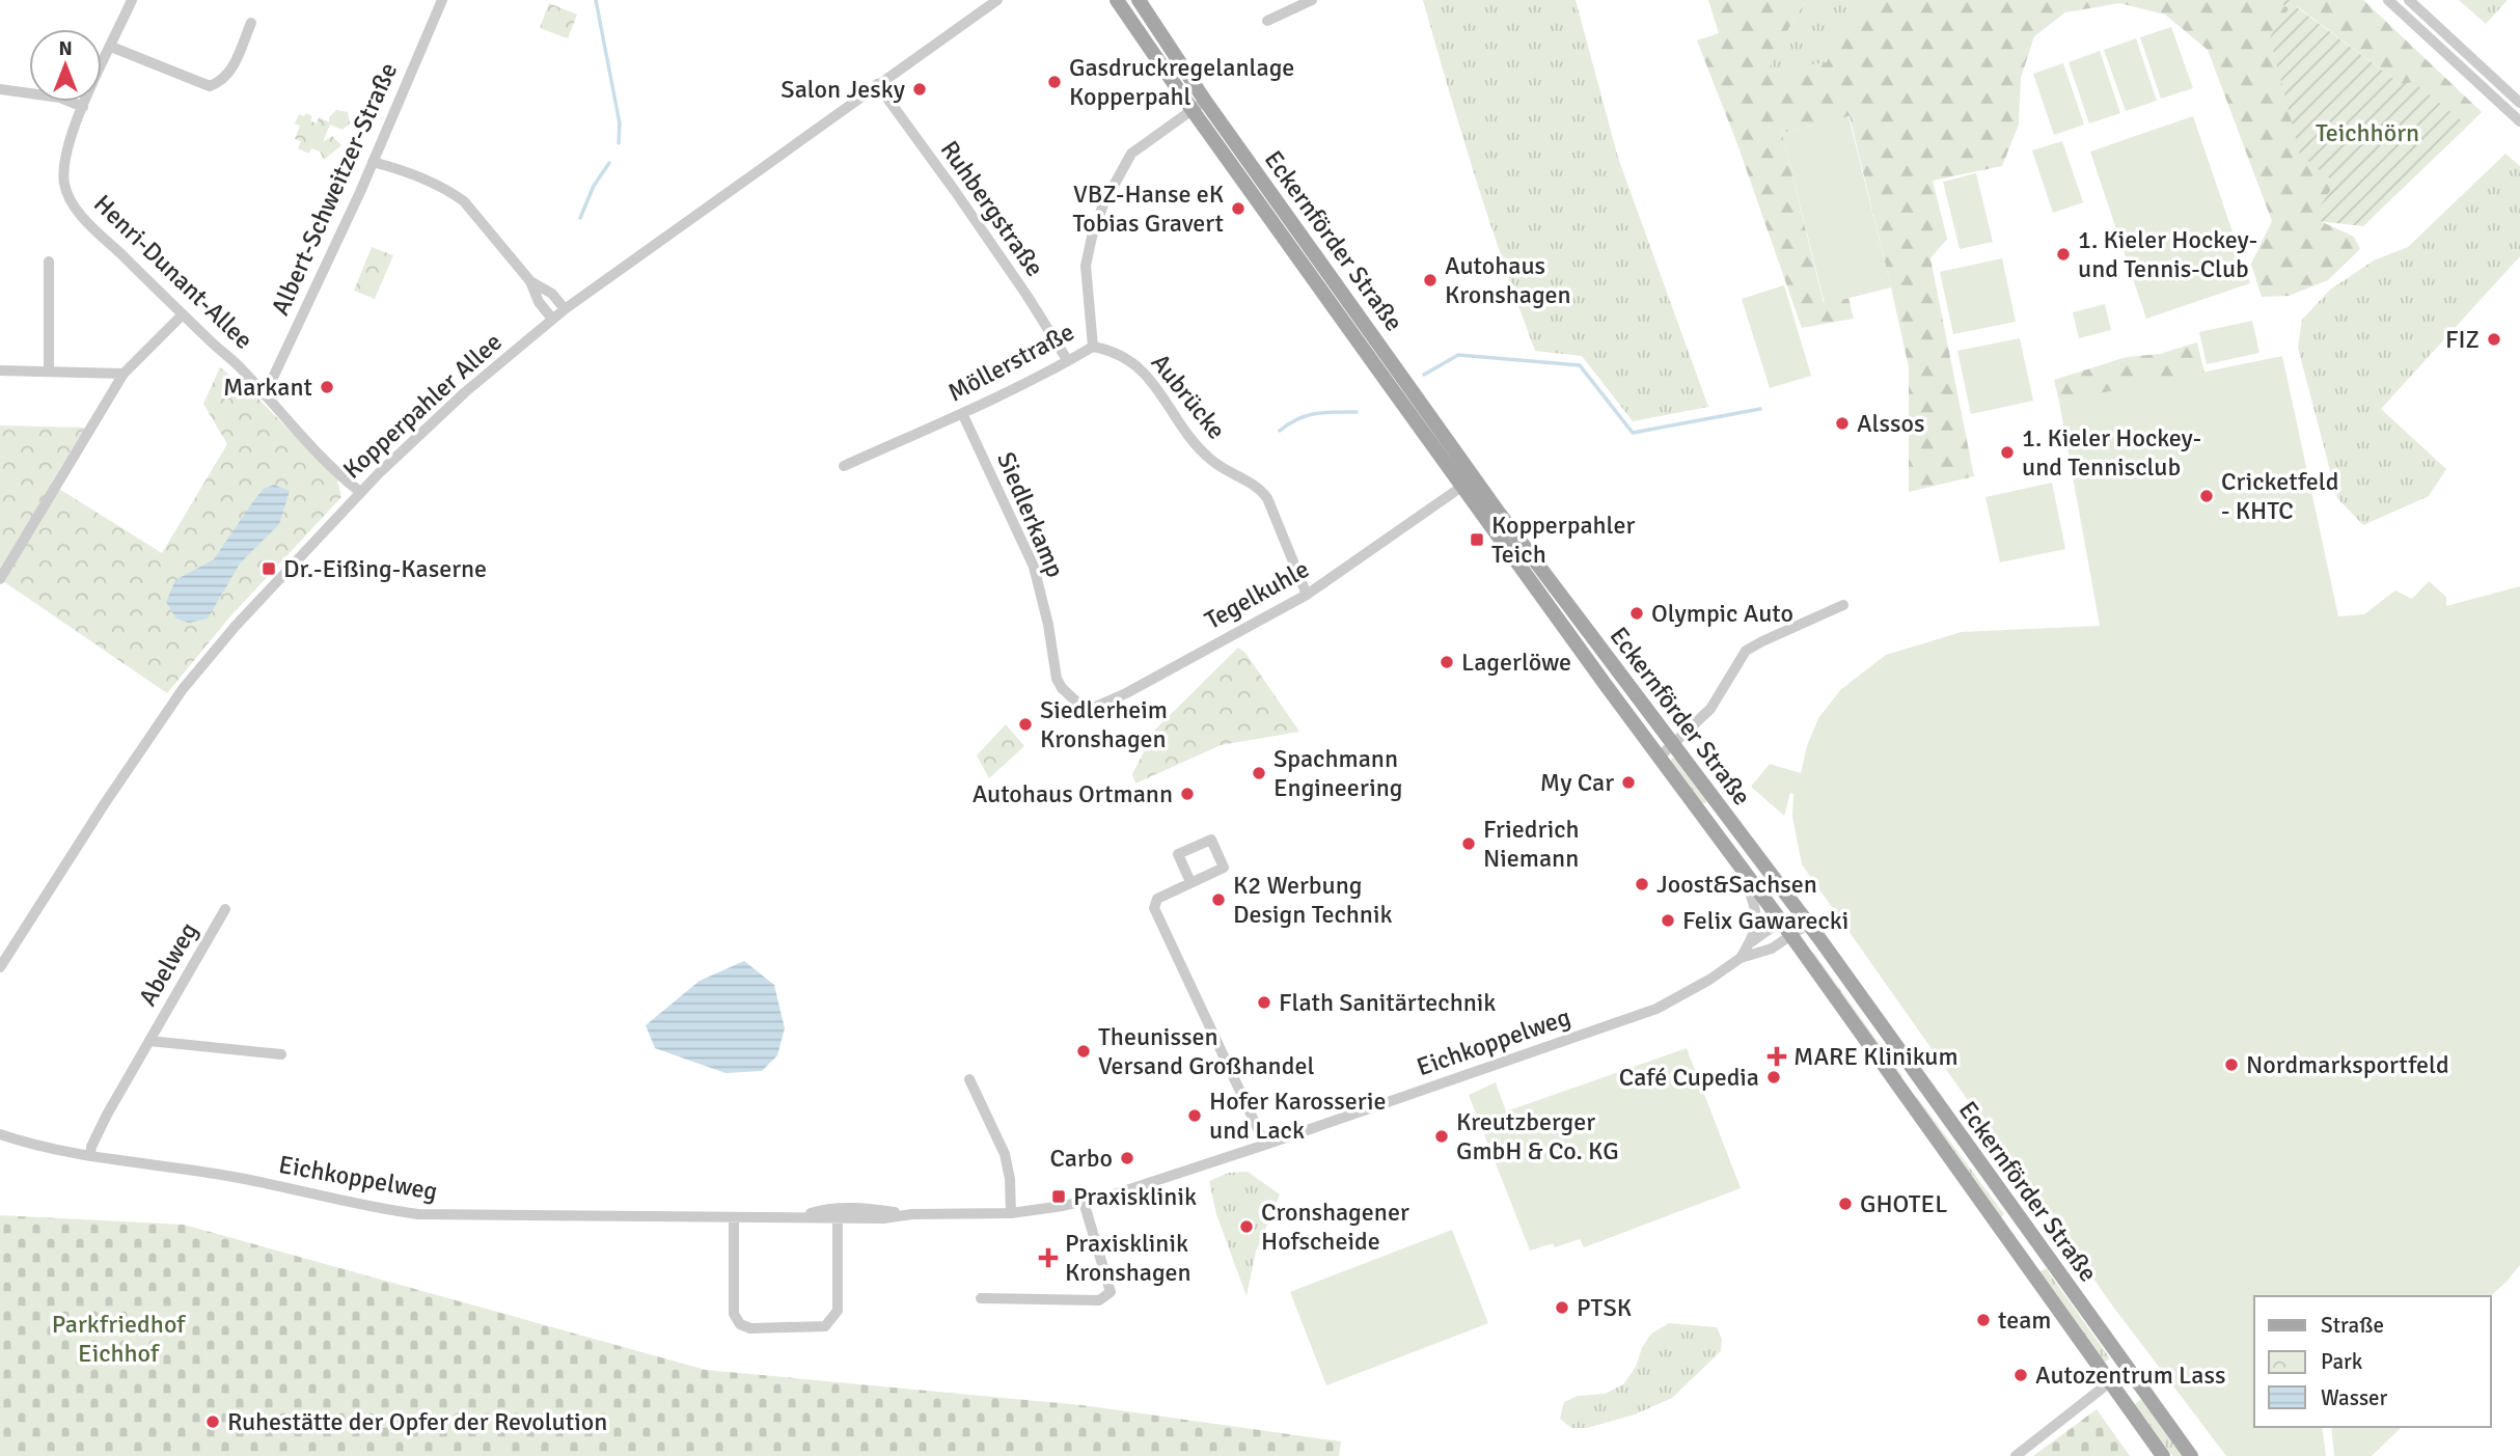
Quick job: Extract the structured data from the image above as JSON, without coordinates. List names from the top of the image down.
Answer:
{
  "streets": {
    "main road": ["Eckernförder Straße"],
    "street": [
      "Albert-Schweitzer-Straße",
      "Ruhbergstraße",
      "Henri-Dunant-Allee",
      "Möllerstraße",
      "Aubrücke",
      "Kopperpahler Allee",
      "Siedlerkamp",
      "Tegelkuhle",
      "Abelweg",
      "Eichkoppelweg"
    ]
  },
  "crossings": [
    ["Albert-Schweitzer-Straße", "Henri-Dunant-Allee"],
    ["Ruhbergstraße", "Möllerstraße"],
    ["Ruhbergstraße", "Kopperpahler Allee"],
    ["Eckernförder Straße", "Möllerstraße"],
    ["Eckernförder Straße", "Tegelkuhle"],
    ["Eckernförder Straße", "Eichkoppelweg"],
    ["Henri-Dunant-Allee", "Kopperpahler Allee"],
    ["Möllerstraße", "Aubrücke"],
    ["Möllerstraße", "Siedlerkamp"],
    ["Aubrücke", "Tegelkuhle"],
    ["Siedlerkamp", "Tegelkuhle"],
    ["Abelweg", "Eichkoppelweg"]
  ],
  "parks": ["Teichhörn", "Parkfriedhof Eichhof"],
  "places": {
    "other": [
      "Gasdruckregelanlage Kopperpahl",
      "Salon Jesky",
      "VBZ-Hanse eK Tobias Gravert",
      "1. Kieler Hockey- und Tennis-Club",
      "Autohaus Kronshagen",
      "FIZ",
      "Markant",
      "Alssos",
      "1. Kieler Hockey- und Tennisclub",
      "Cricketfeld - KHTC",
      "Olympic Auto",
      "Lagerlöwe",
      "Siedlerheim Kronshagen",
      "Spachmann Engineering",
      "My Car",
      "Autohaus Ortmann",
      "Friedrich Niemann",
      "Joost&Sachsen",
      "K2 Werbung Design Technik",
      "Felix Gawarecki",
      "Flath Sanitärtechnik",
      "Theunissen Versand Großhandel",
      "Nordmarksportfeld",
      "Café Cupedia",
      "Hofer Karosserie und Lack",
      "Kreutzberger GmbH & Co. KG",
      "Carbo",
      "GHOTEL",
      "Cronshagener Hofscheide",
      "PTSK",
      "team",
      "Autozentrum Lass",
      "Ruhestätte der Opfer der Revolution"
    ],
    "transit": ["Kopperpahler Teich", "Dr.-Eißing-Kaserne", "Praxisklinik"],
    "health": ["MARE Klinikum", "Praxisklinik Kronshagen"]
  },
  "legend": ["Straße", "Park", "Wasser"],
  "north": "top"
}
